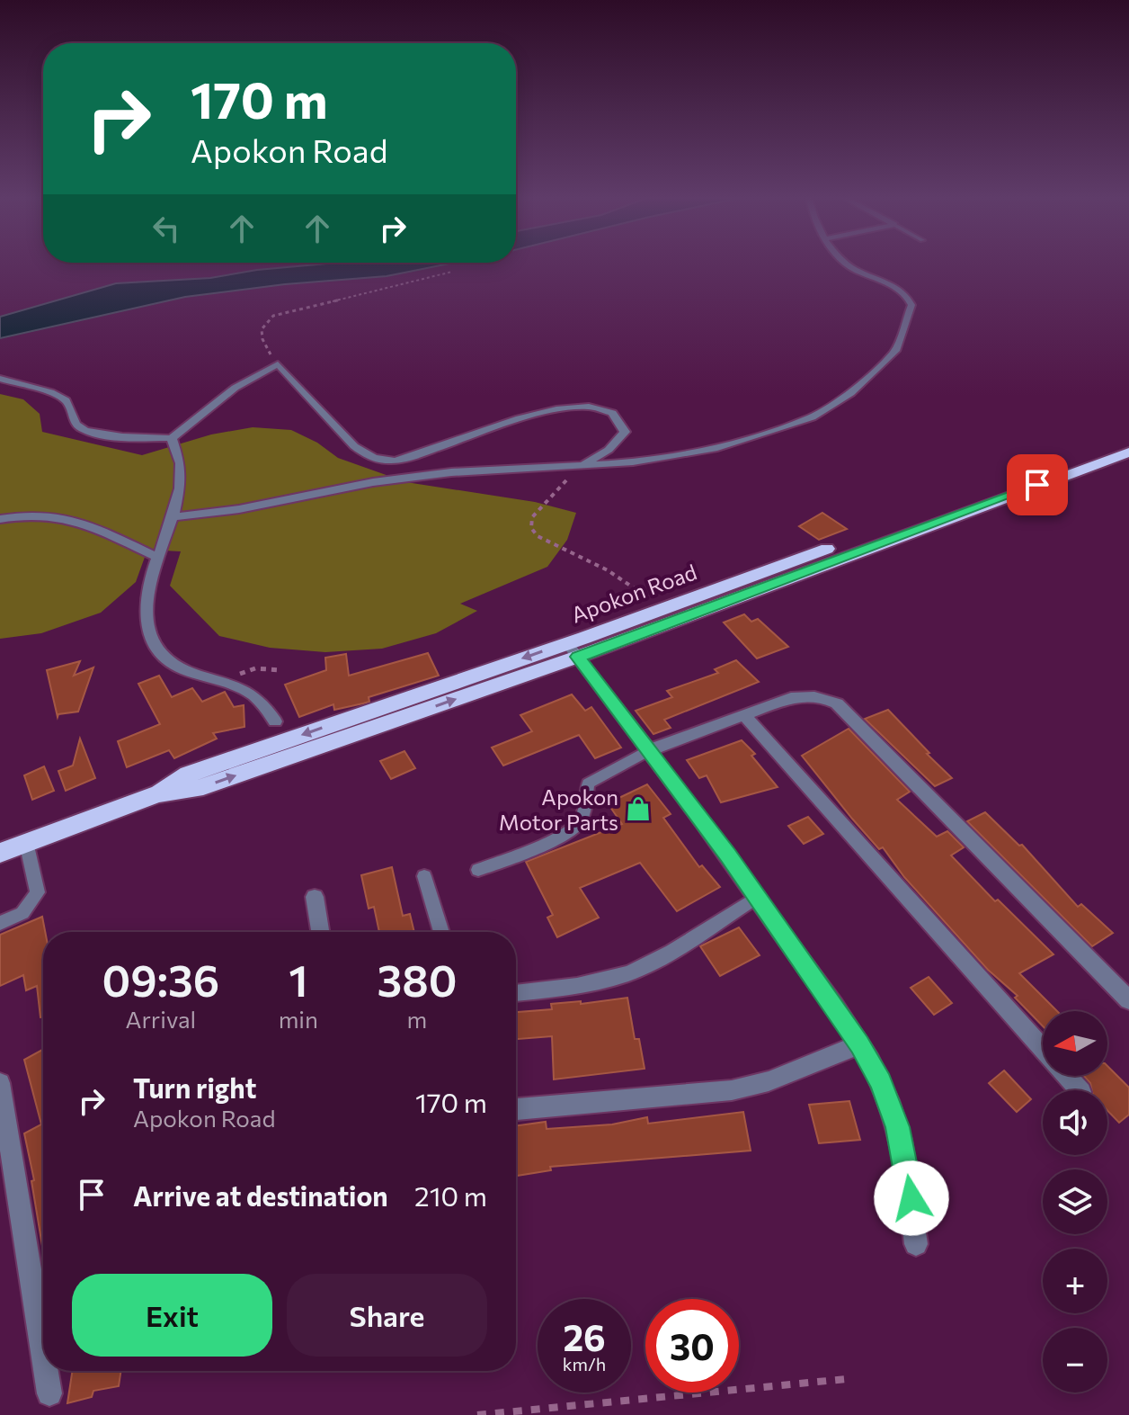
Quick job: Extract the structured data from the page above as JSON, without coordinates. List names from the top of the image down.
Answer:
{
  "streets": {
    "highway": ["Apokon Road"]
  },
  "places": {
    "shop": ["Apokon Motor Parts"]
  },
  "north": "left",
  "page": {
    "turn": ["170 m", "Apokon Road"],
    "eta": [
      "09:36",
      "Arrival",
      "1",
      "min",
      "380",
      "m"
    ],
    "map_buttons": ["+", "−"],
    "list": [
      {
        "name": "Turn right",
        "note": "Apokon Road",
        "value": "170 m"
      },
      {
        "name": "Arrive at destination",
        "value": "210 m"
      }
    ],
    "buttons": ["Exit", "Share"],
    "speed": "26 km/h",
    "limit": "30"
  }
}
